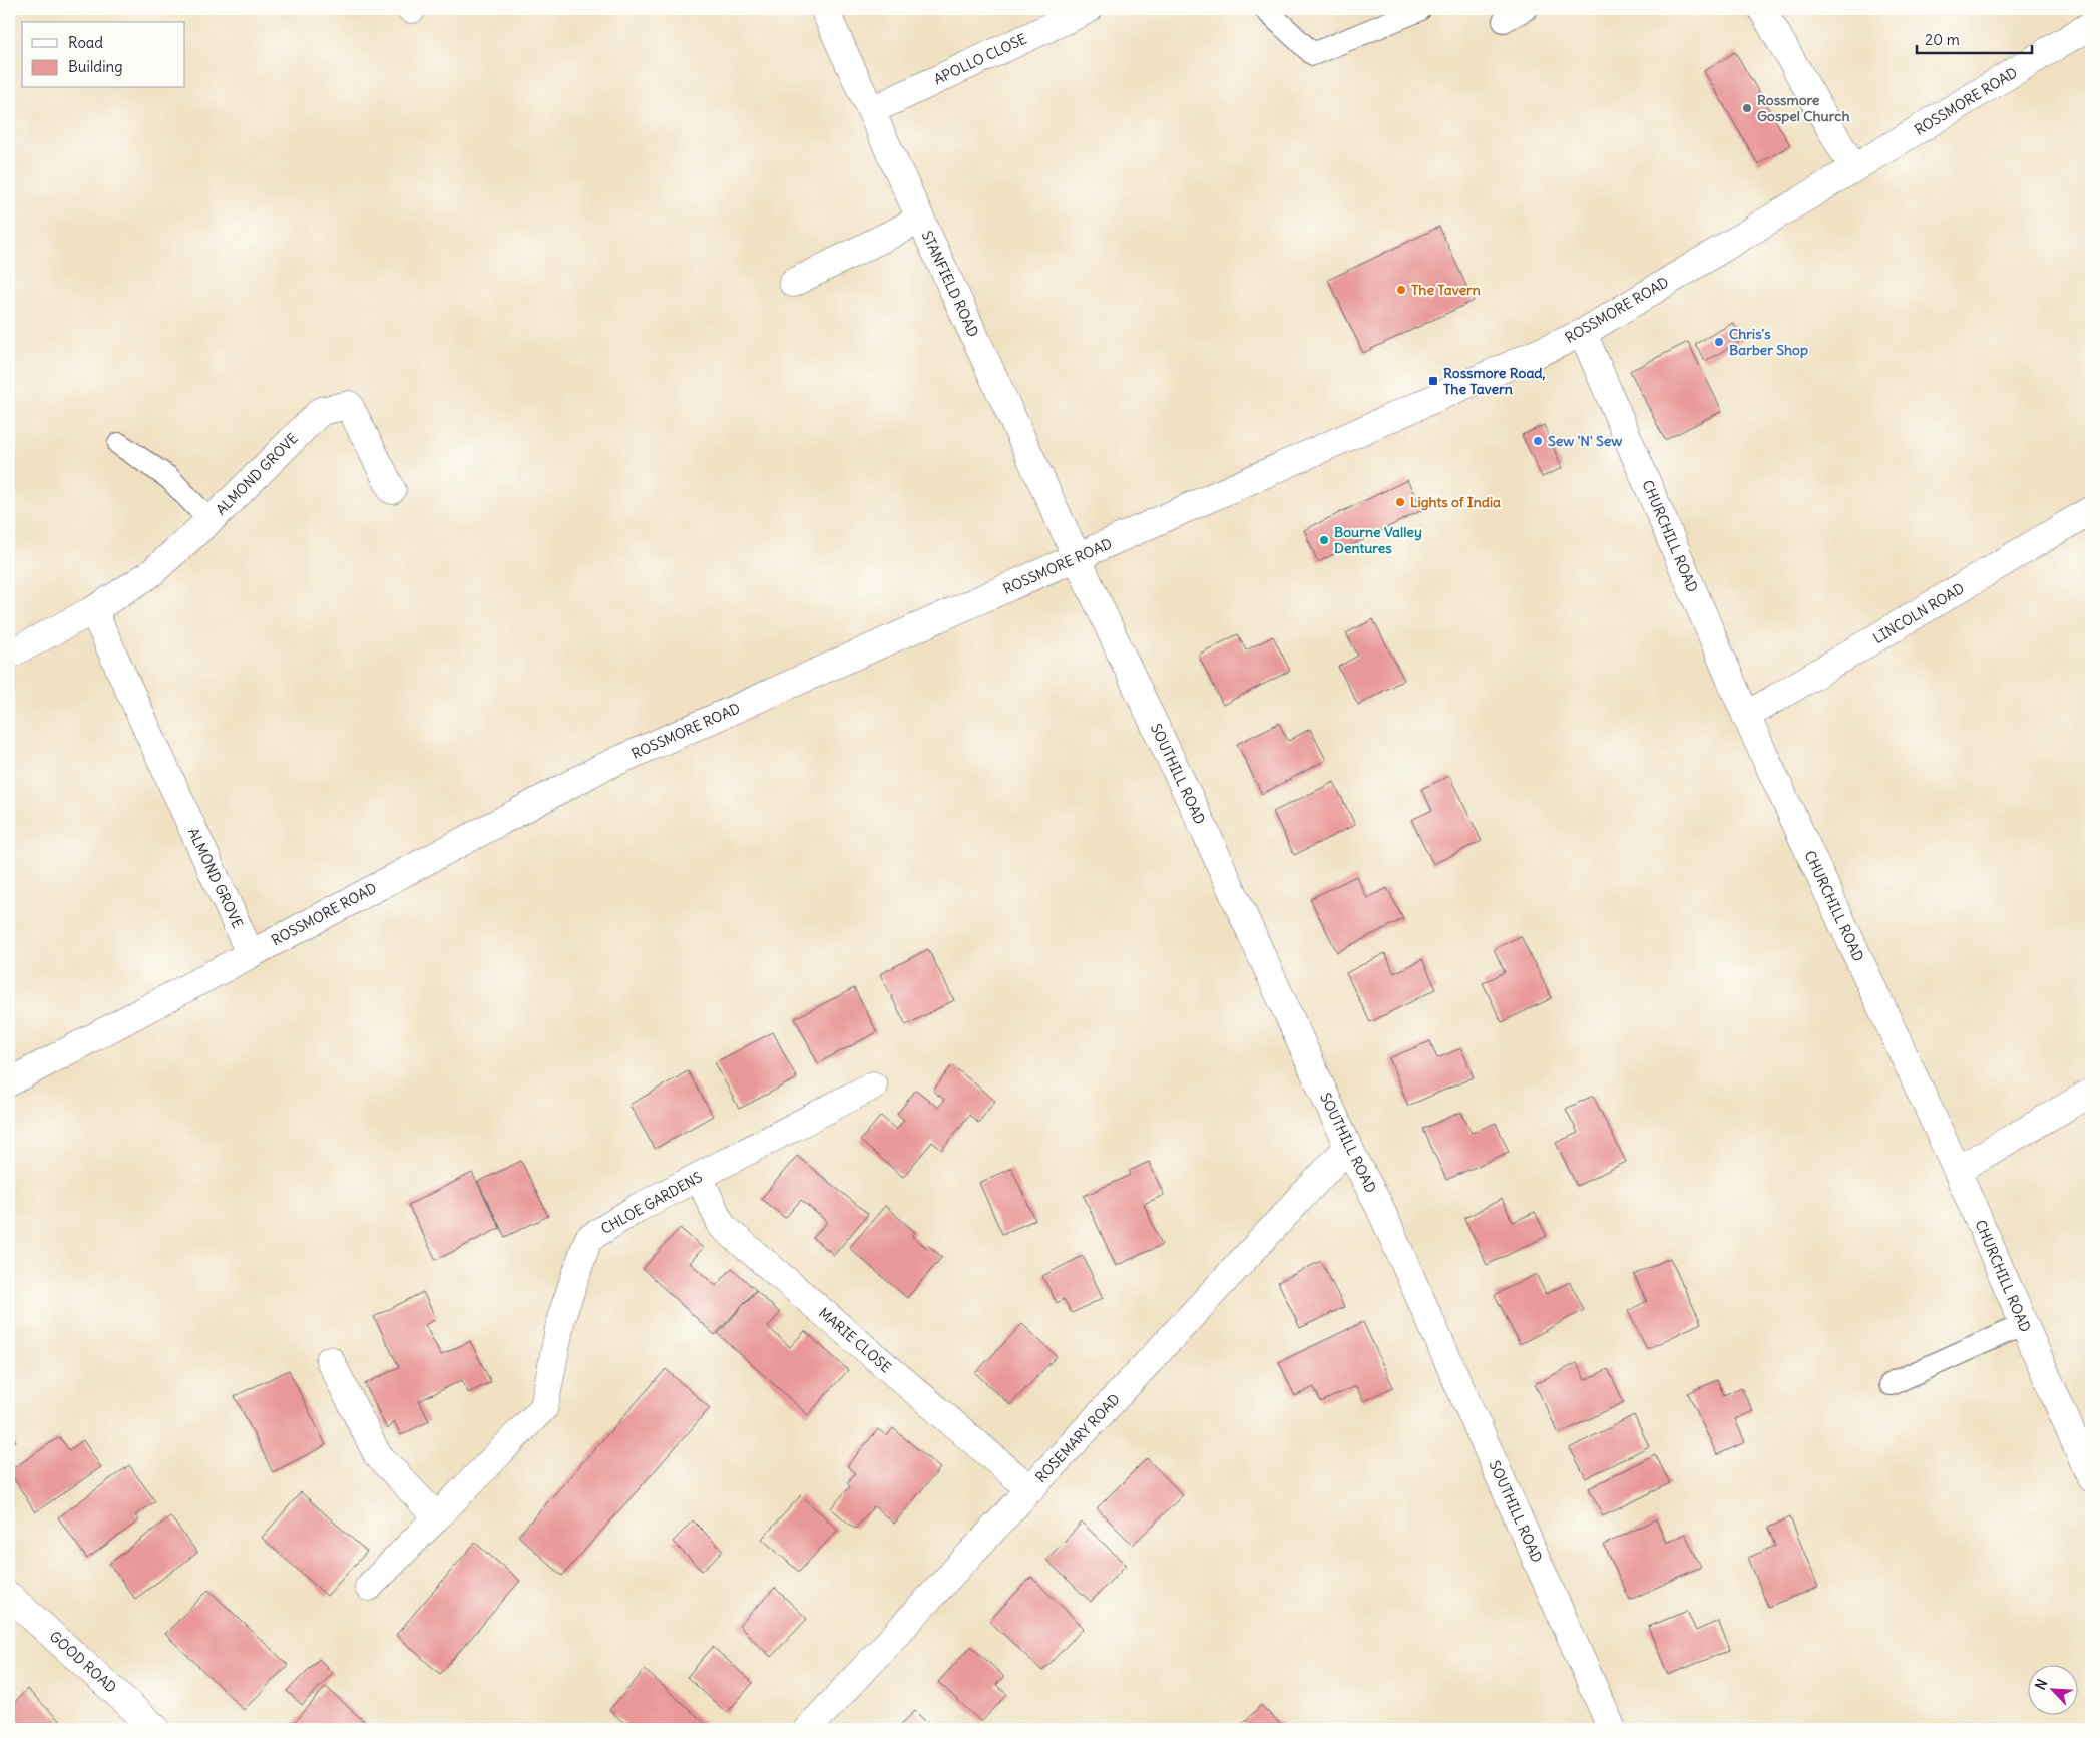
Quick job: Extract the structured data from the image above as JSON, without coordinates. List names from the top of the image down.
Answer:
{
  "streets": {
    "street": [
      "APOLLO CLOSE",
      "ROSSMORE ROAD",
      "STANFIELD ROAD",
      "ALMOND GROVE",
      "CHURCHILL ROAD",
      "LINCOLN ROAD",
      "SOUTHILL ROAD",
      "CHLOE GARDENS",
      "MARIE CLOSE",
      "ROSEMARY ROAD",
      "GOOD ROAD"
    ]
  },
  "crossings": [
    ["APOLLO CLOSE", "STANFIELD ROAD"],
    ["ROSSMORE ROAD", "STANFIELD ROAD"],
    ["ROSSMORE ROAD", "ALMOND GROVE"],
    ["ROSSMORE ROAD", "CHURCHILL ROAD"],
    ["ROSSMORE ROAD", "SOUTHILL ROAD"],
    ["STANFIELD ROAD", "SOUTHILL ROAD"],
    ["CHURCHILL ROAD", "LINCOLN ROAD"],
    ["SOUTHILL ROAD", "ROSEMARY ROAD"],
    ["CHLOE GARDENS", "MARIE CLOSE"],
    ["MARIE CLOSE", "ROSEMARY ROAD"]
  ],
  "places": {
    "other": [
      "Rossmore Gospel Church",
      "The Tavern",
      "Chris's Barber Shop",
      "Sew 'N' Sew",
      "Lights of India",
      "Bourne Valley Dentures"
    ],
    "transit": ["Rossmore Road, The Tavern"]
  },
  "legend": ["Road", "Building"],
  "scale_bar": "20 m",
  "north": "top left"
}
